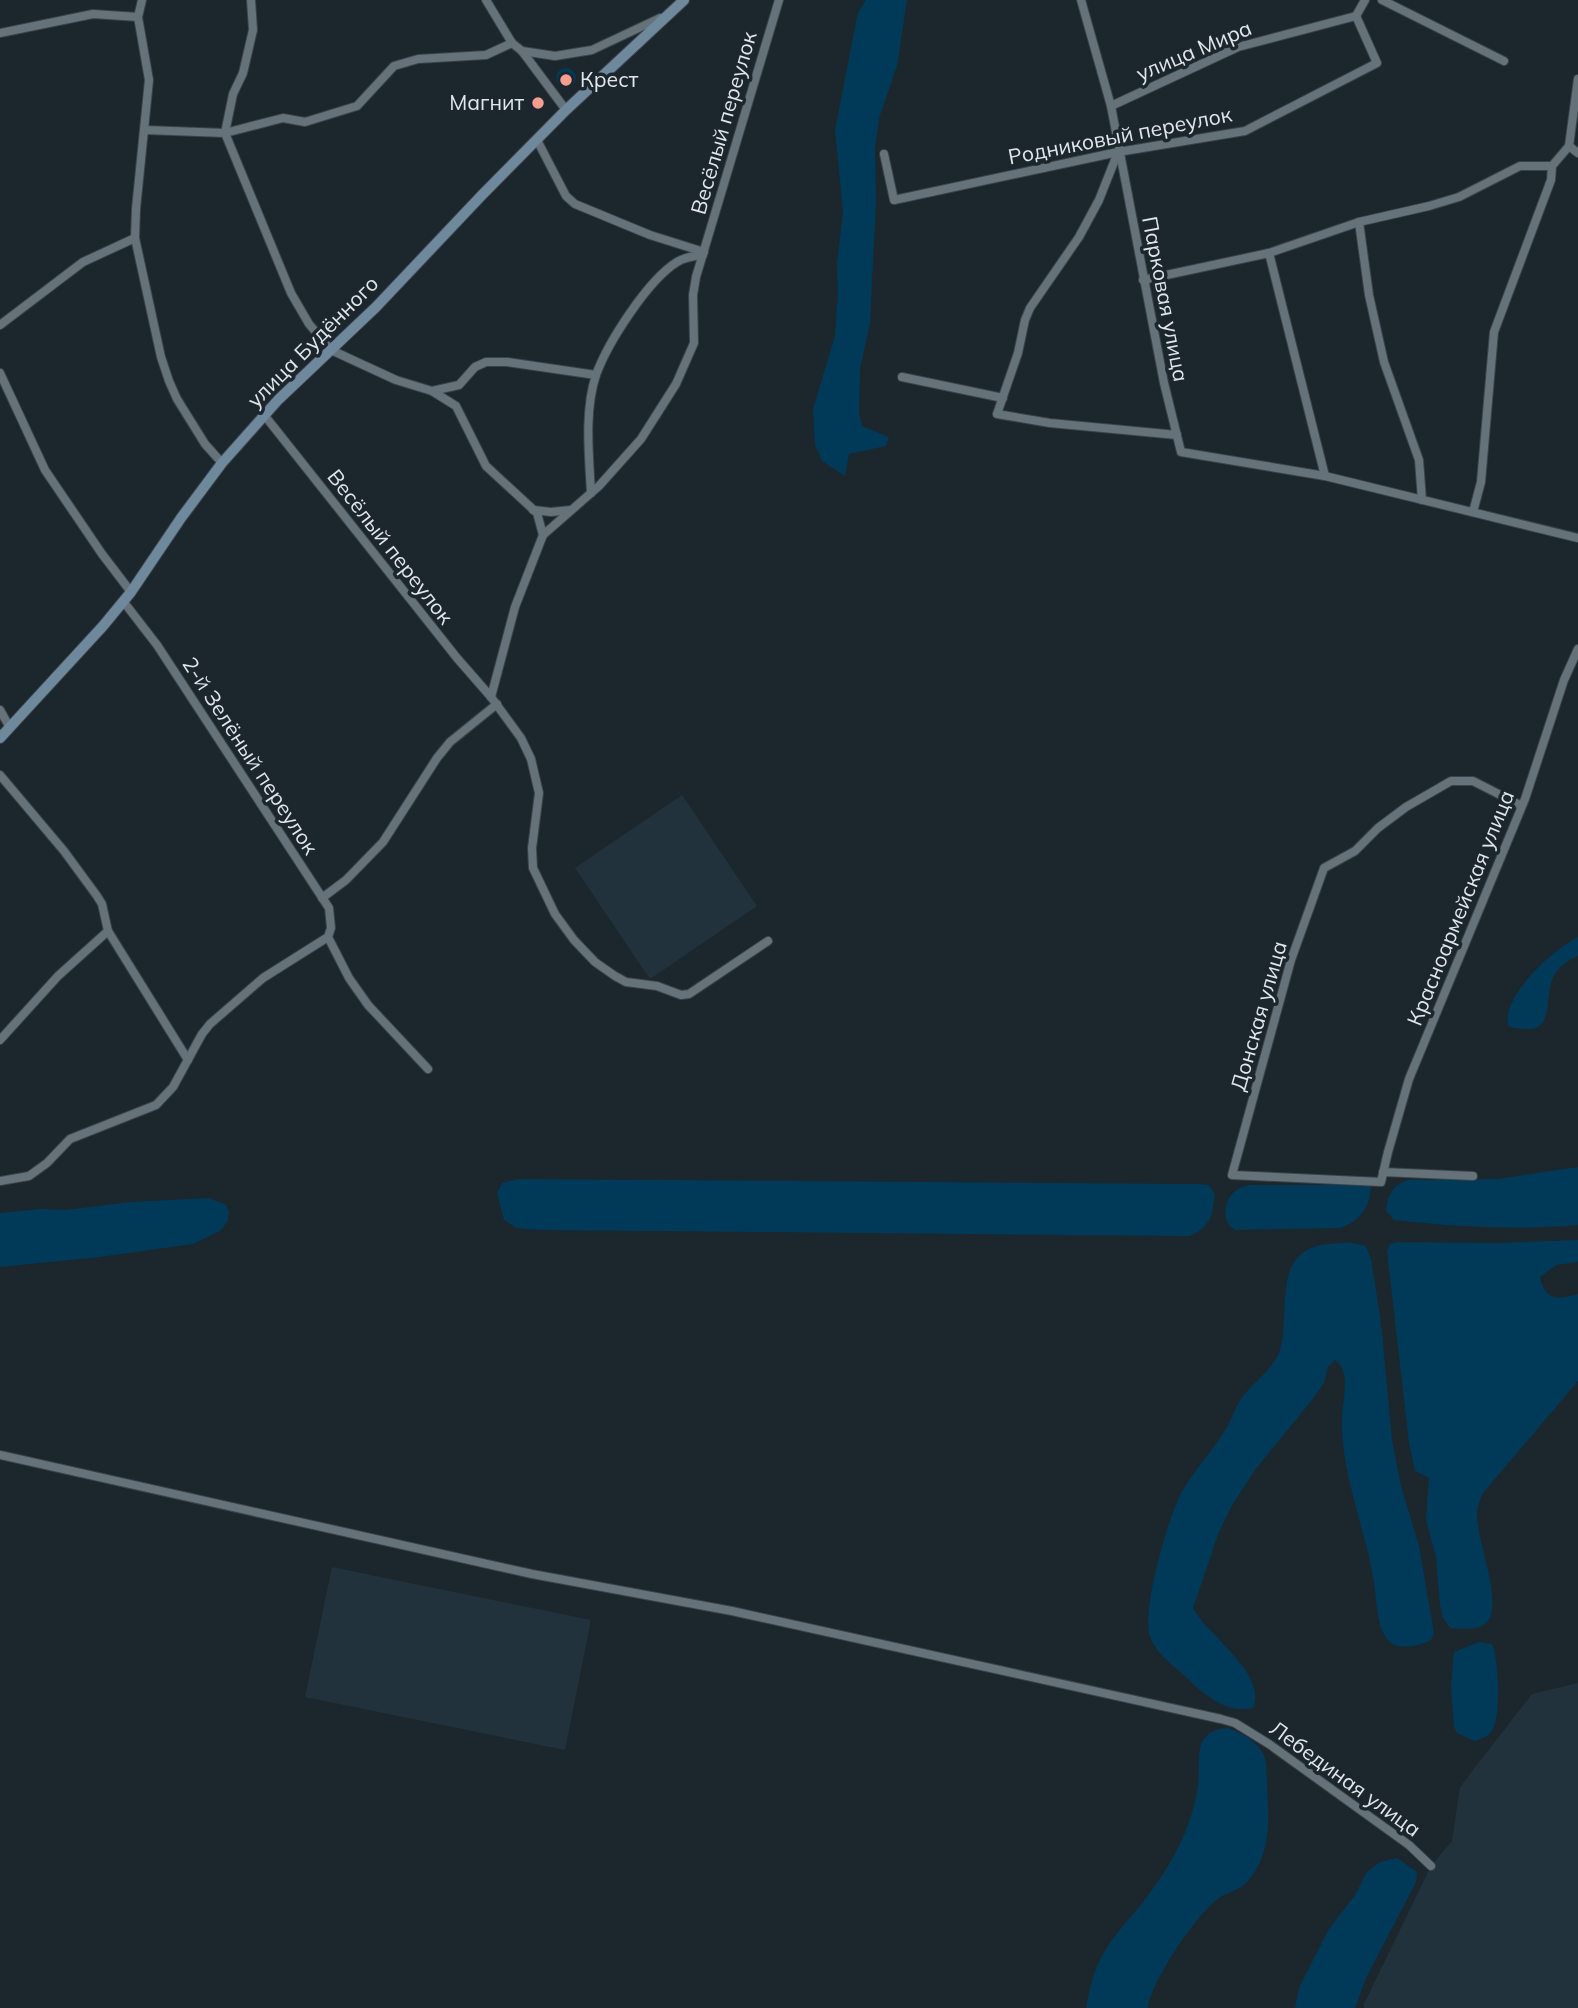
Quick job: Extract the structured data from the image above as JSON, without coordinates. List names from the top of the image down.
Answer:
{
  "streets": {
    "main road": ["улица Будённого"],
    "street": [
      "улица Мира",
      "Весёлый переулок",
      "Родниковый переулок",
      "Парковая улица",
      "2-й Зелёный переулок",
      "Красноармейская улица",
      "Донская улица",
      "Лебединая улица"
    ]
  },
  "crossings": [
    ["улица Мира", "Родниковый переулок"],
    ["улица Мира", "Парковая улица"],
    ["Весёлый переулок", "улица Будённого"],
    ["Родниковый переулок", "Парковая улица"],
    ["улица Будённого", "2-й Зелёный переулок"],
    ["Красноармейская улица", "Донская улица"]
  ],
  "places": ["Крест", "Магнит"]
}
